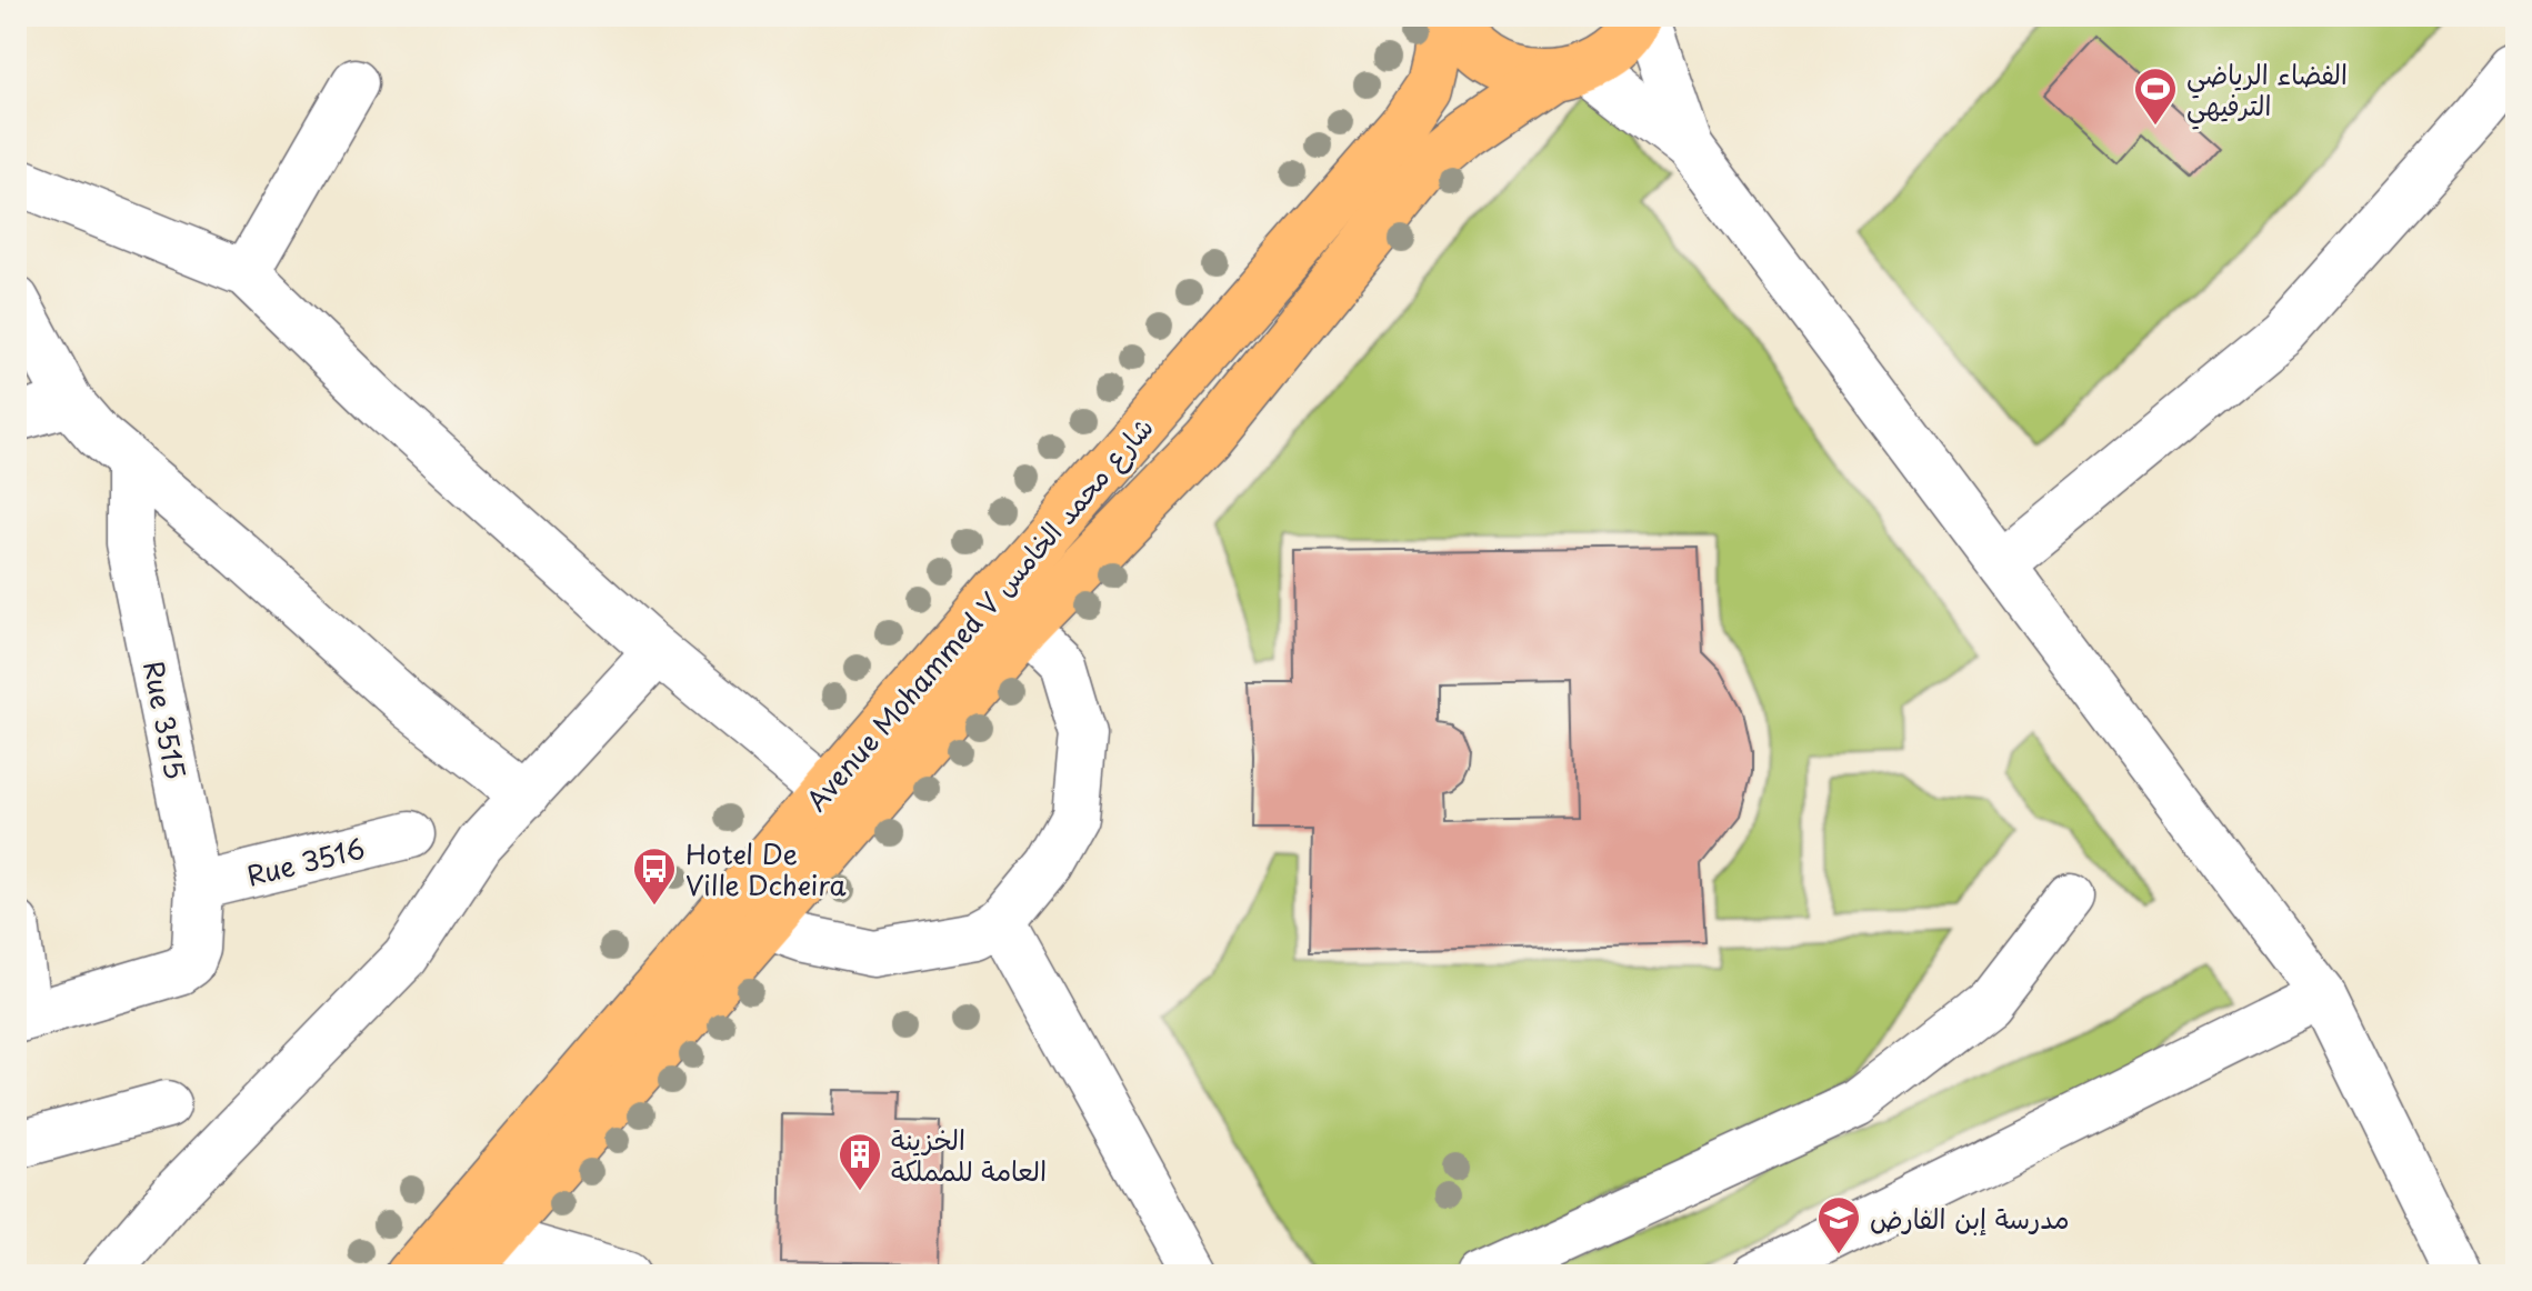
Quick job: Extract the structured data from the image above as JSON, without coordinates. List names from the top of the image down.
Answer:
{
  "streets": {
    "main road": ["Avenue Mohammed V شارع محمد الخامس"],
    "street": ["Rue 3515", "Rue 3516"]
  },
  "crossings": [
    ["Rue 3515", "Rue 3516"]
  ],
  "places": {
    "sports": ["الفضاء الرياضي الترفيهي"],
    "bus stop": ["Hotel De Ville Dcheira"],
    "building": ["الخزينة العامة للمملكة"],
    "school or university": ["مدرسة إبن الفارض"]
  }
}
